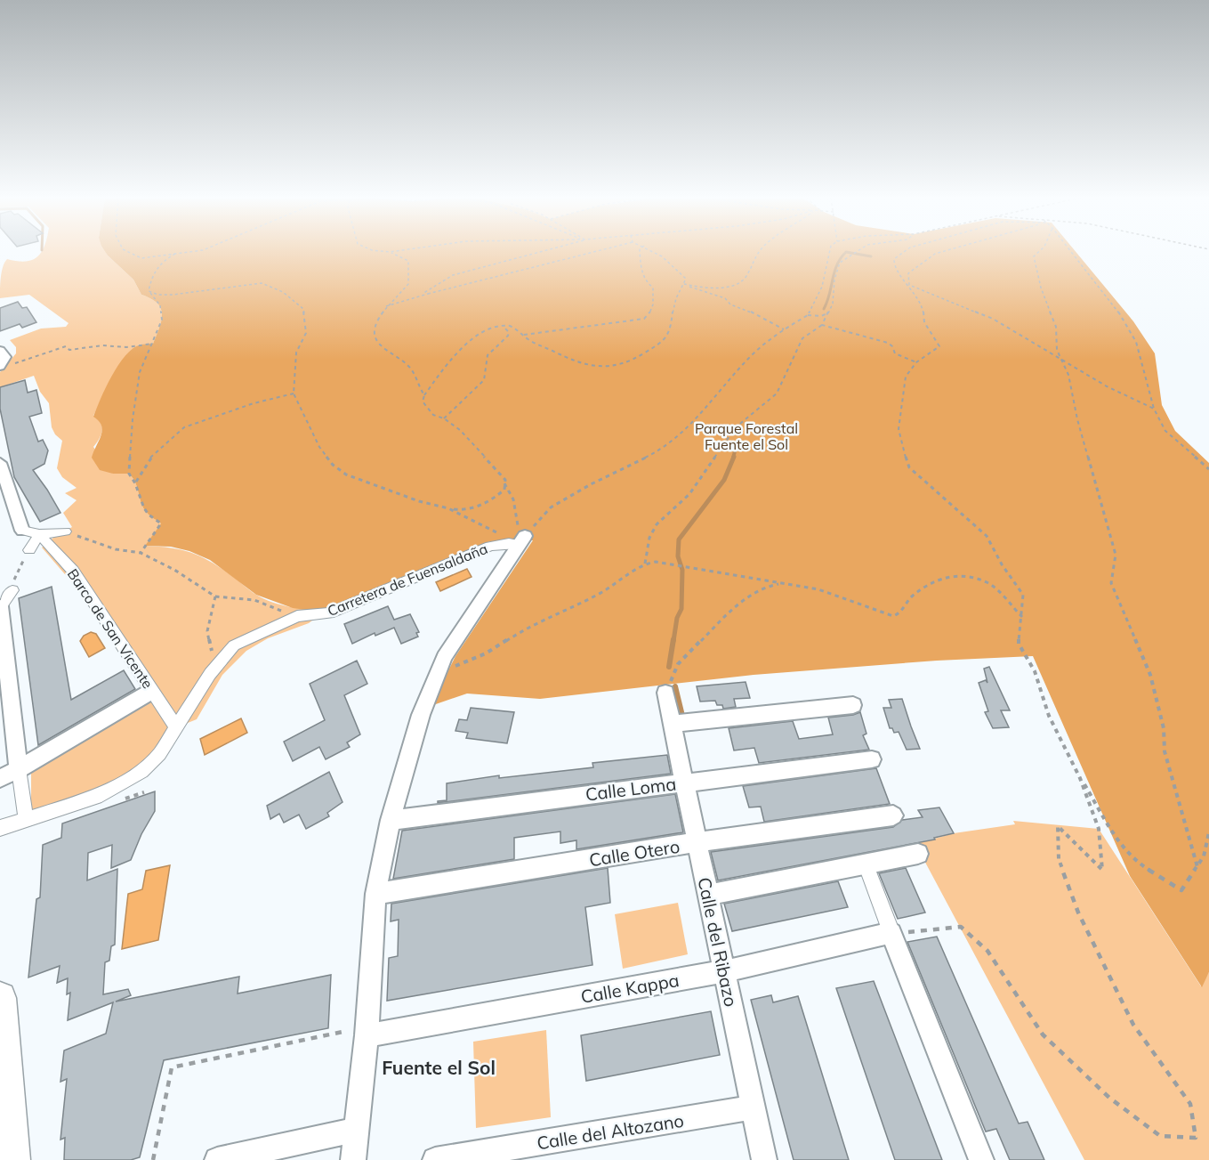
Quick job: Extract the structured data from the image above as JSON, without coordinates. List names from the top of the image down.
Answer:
{
  "streets": {
    "street": [
      "Carretera de Fuensaldaña",
      "Barco de San Vicente",
      "Calle Loma",
      "Calle Otero",
      "Calle del Ribazo",
      "Calle Kappa",
      "Calle del Altozano"
    ]
  },
  "crossings": [
    ["Carretera de Fuensaldaña", "Barco de San Vicente"],
    ["Calle Loma", "Calle del Ribazo"],
    ["Calle Otero", "Calle del Ribazo"],
    ["Calle del Ribazo", "Calle Kappa"],
    ["Calle del Ribazo", "Calle del Altozano"]
  ],
  "districts": ["Fuente el Sol"],
  "parks": ["Parque Forestal Fuente el Sol"]
}
